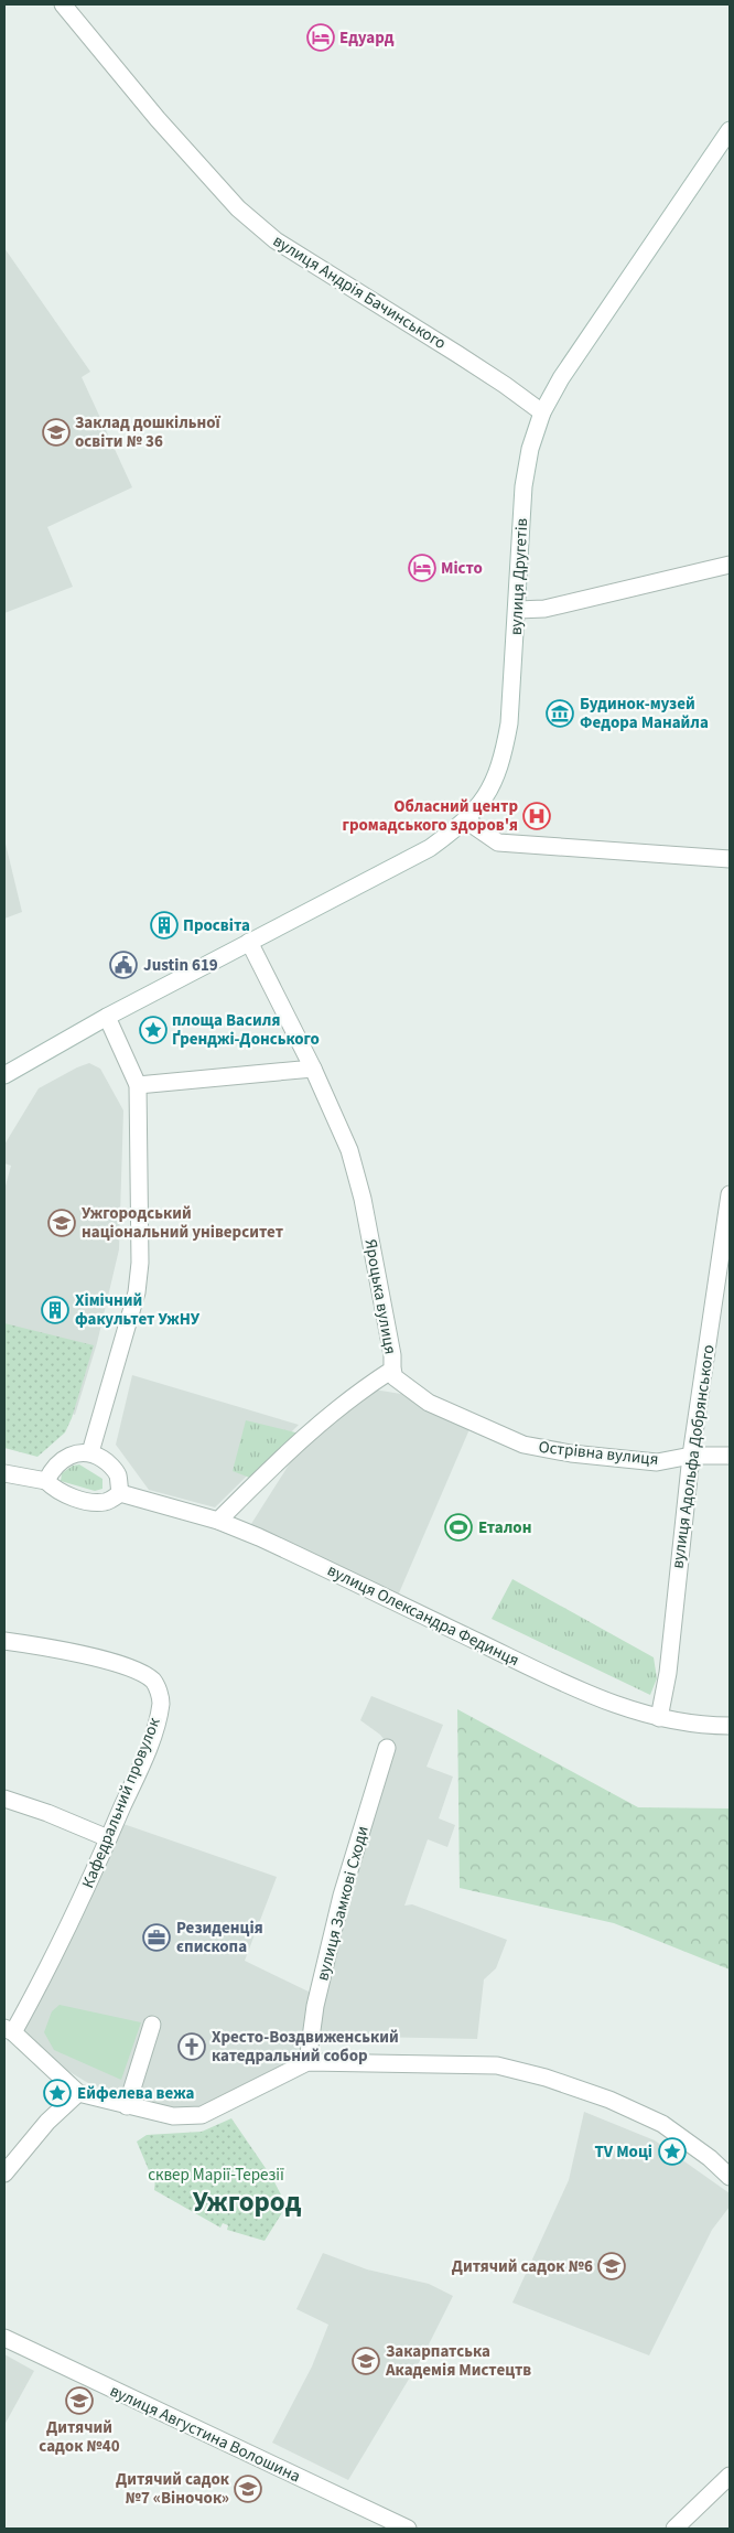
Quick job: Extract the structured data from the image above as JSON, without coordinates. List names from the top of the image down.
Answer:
{
  "streets": {
    "street": [
      "вулиця Андрія Бачинського",
      "вулиця Другетів",
      "Яроцька вулиця",
      "Острівна вулиця",
      "вулиця Адольфа Добрянського",
      "вулиця Олександра Фединця",
      "Кафедральний провулок",
      "вулиця Замкові Сходи",
      "вулиця Августина Волошина"
    ]
  },
  "crossings": [
    ["вулиця Андрія Бачинського", "вулиця Другетів"],
    ["Яроцька вулиця", "Острівна вулиця"],
    ["Яроцька вулиця", "вулиця Олександра Фединця"],
    ["Острівна вулиця", "вулиця Адольфа Добрянського"],
    ["вулиця Адольфа Добрянського", "вулиця Олександра Фединця"]
  ],
  "districts": ["Ужгород"],
  "parks": ["сквер Марії-Терезії"],
  "places": {
    "hotel": ["Едуард", "Місто"],
    "school or university": [
      "Заклад дошкільної освіти № 36",
      "Ужгородський національний університет",
      "Дитячий садок №6",
      "Закарпатська Академія Мистецтв",
      "Дитячий садок №40",
      "Дитячий садок №7 «Віночок»"
    ],
    "museum": ["Будинок-музей Федора Манайла"],
    "hospital": ["Обласний центр громадського здоров'я"],
    "building": ["Просвіта", "Хімічний факультет УжНУ"],
    "public building": ["Justin 619"],
    "place": ["площа Василя Ґренджі-Донського", "Ейфелева вежа", "TV Моці"],
    "sports": ["Еталон"],
    "office": ["Резиденція єпископа"],
    "church": ["Хресто-Воздвиженський катедральний собор"]
  }
}
